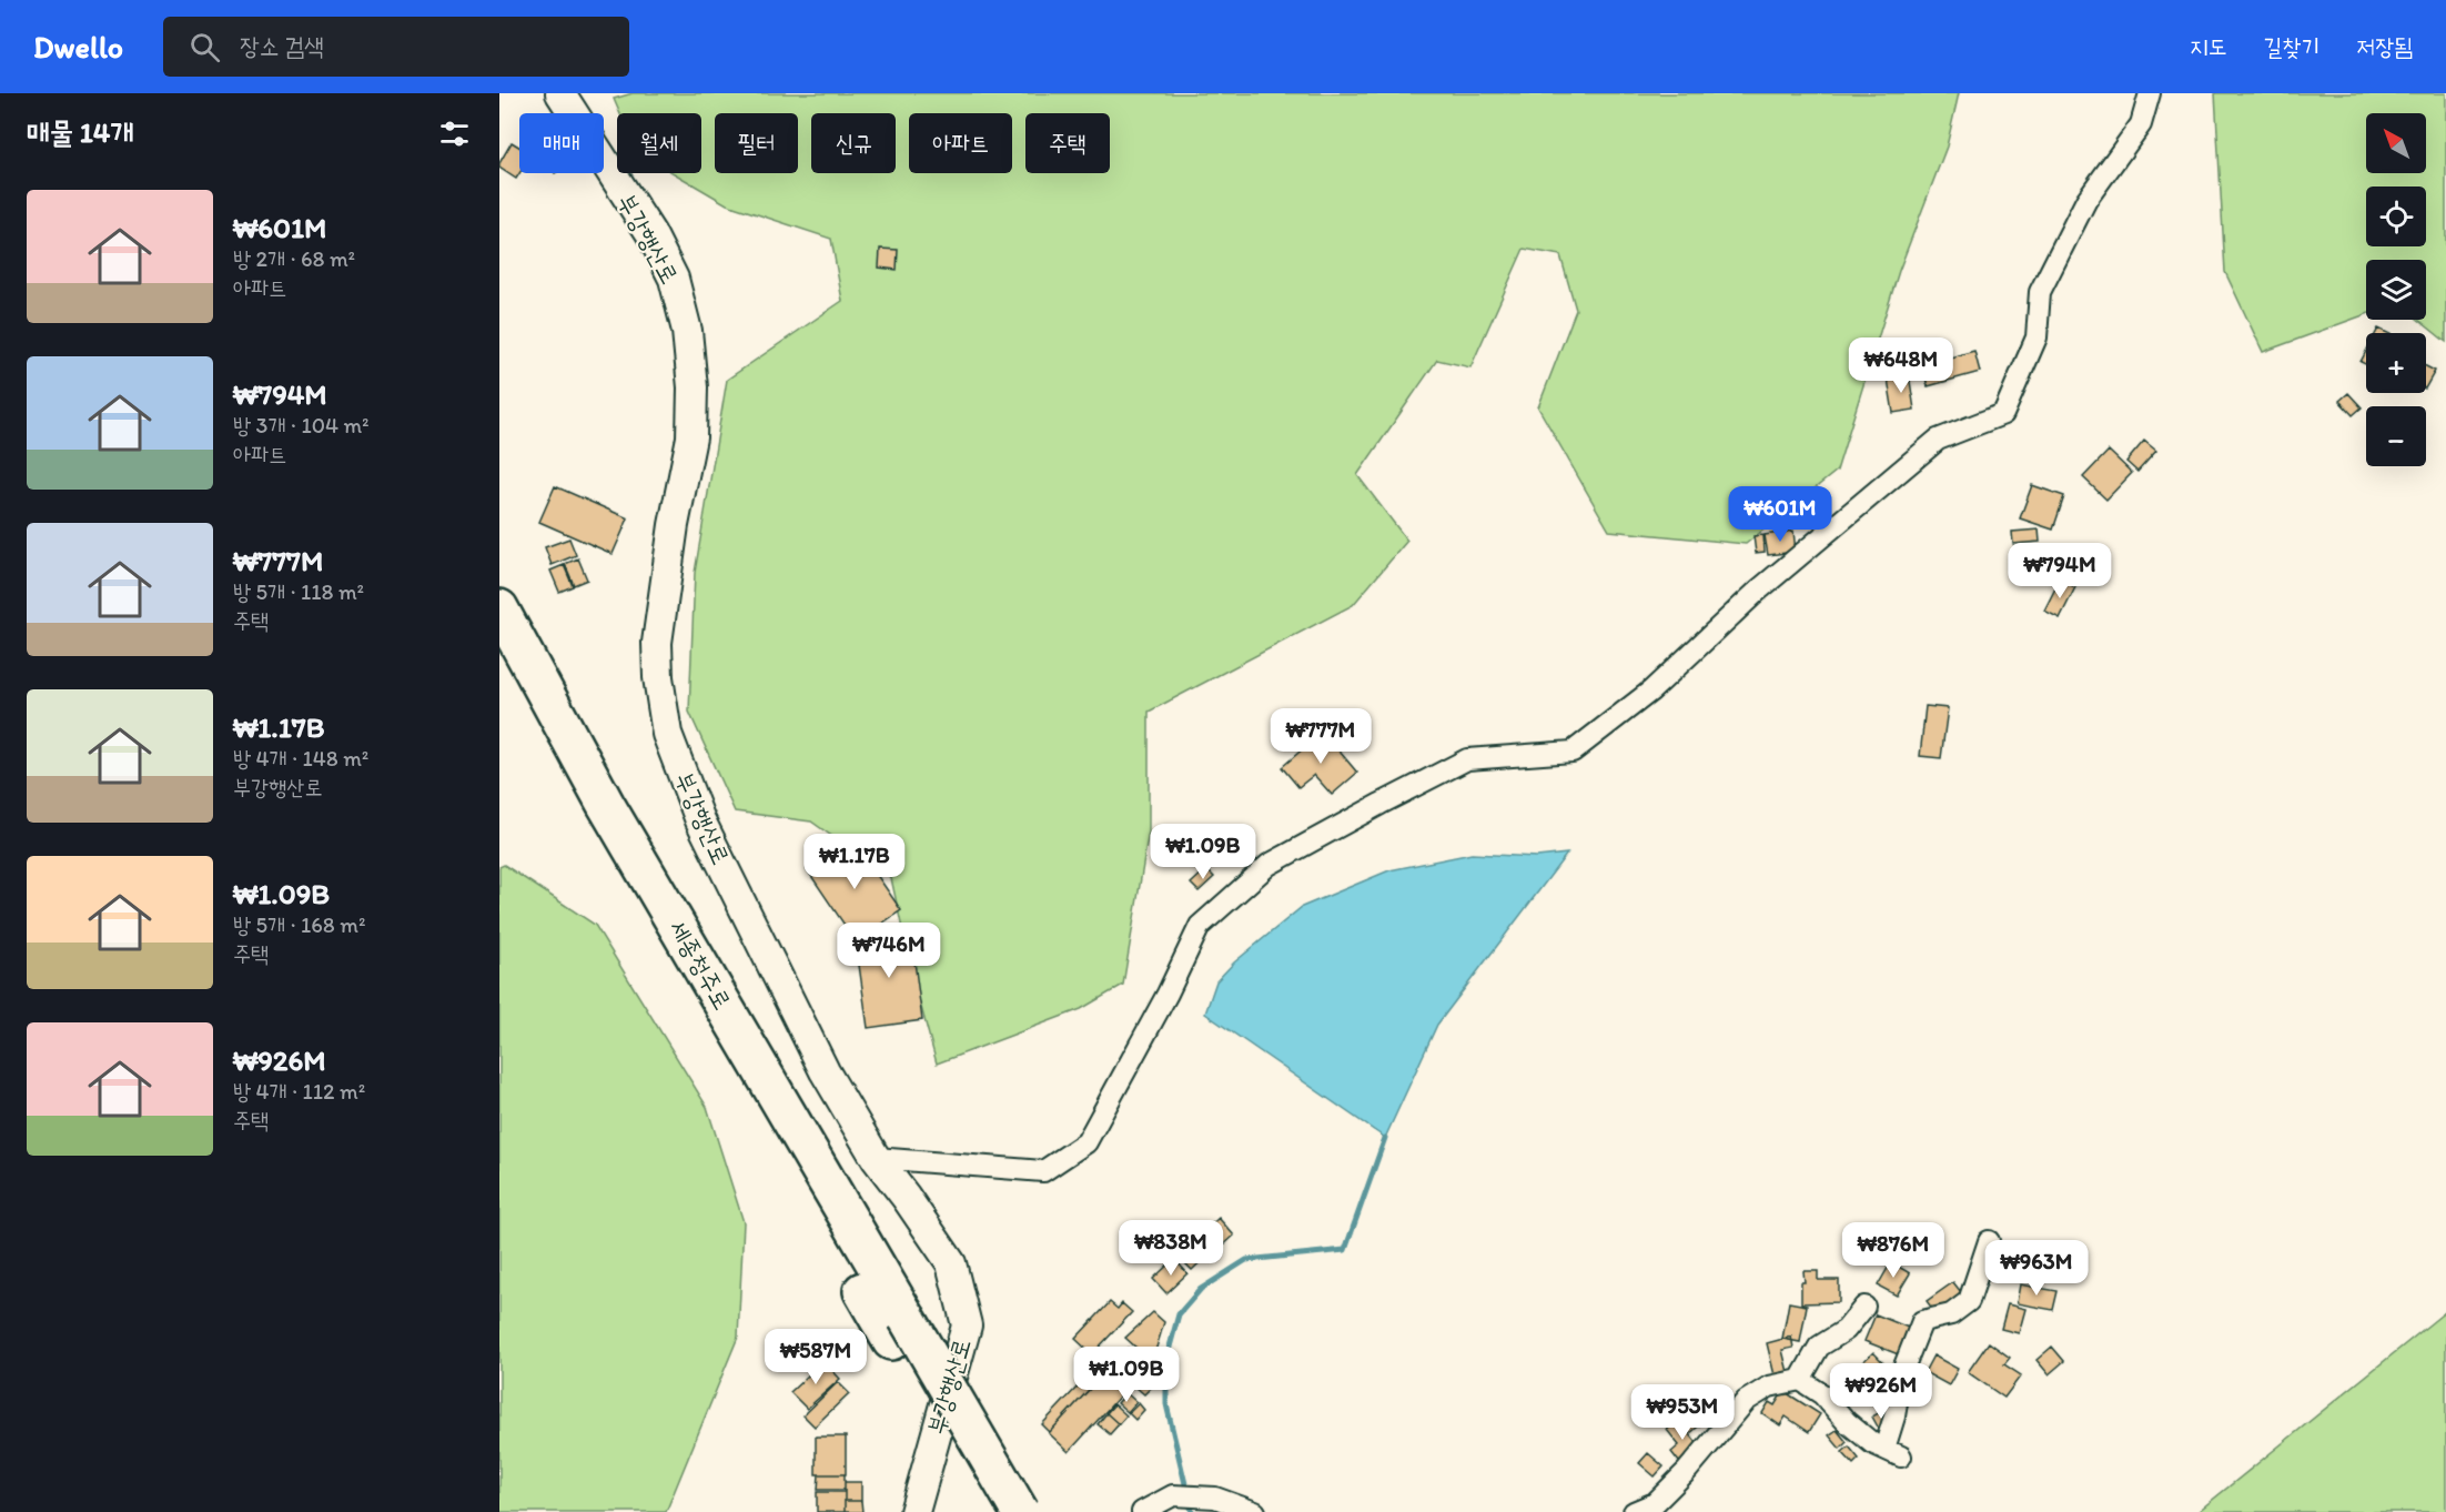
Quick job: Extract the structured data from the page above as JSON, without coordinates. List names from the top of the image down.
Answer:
{
  "streets": {
    "highway": ["세종청주로"],
    "street": ["부강행산로"]
  },
  "north": "top left",
  "page": {
    "header": "Dwello",
    "search": "장소 검색",
    "nav": ["지도", "길찾기", "저장됨"],
    "heading": "매물 14개",
    "map_buttons": ["+", "−"],
    "chip": [
      "매매",
      "월세",
      "필터",
      "신규",
      "아파트",
      "주택"
    ],
    "list": [
      {
        "name": "₩601M",
        "note": "방 2개 · 68 m² · 아파트"
      },
      {
        "name": "₩794M",
        "note": "방 3개 · 104 m² · 아파트"
      },
      {
        "name": "₩777M",
        "note": "방 5개 · 118 m² · 주택"
      },
      {
        "name": "₩1.17B",
        "note": "방 4개 · 148 m² · 부강행산로"
      },
      {
        "name": "₩1.09B",
        "note": "방 5개 · 168 m² · 주택"
      },
      {
        "name": "₩926M",
        "note": "방 4개 · 112 m² · 주택"
      }
    ],
    "price": [
      "₩648M",
      "₩601M",
      "₩794M",
      "₩777M",
      "₩1.09B",
      "₩1.17B",
      "₩746M",
      "₩838M",
      "₩876M",
      "₩963M",
      "₩587M",
      "₩1.09B",
      "₩926M",
      "₩953M"
    ]
  }
}
